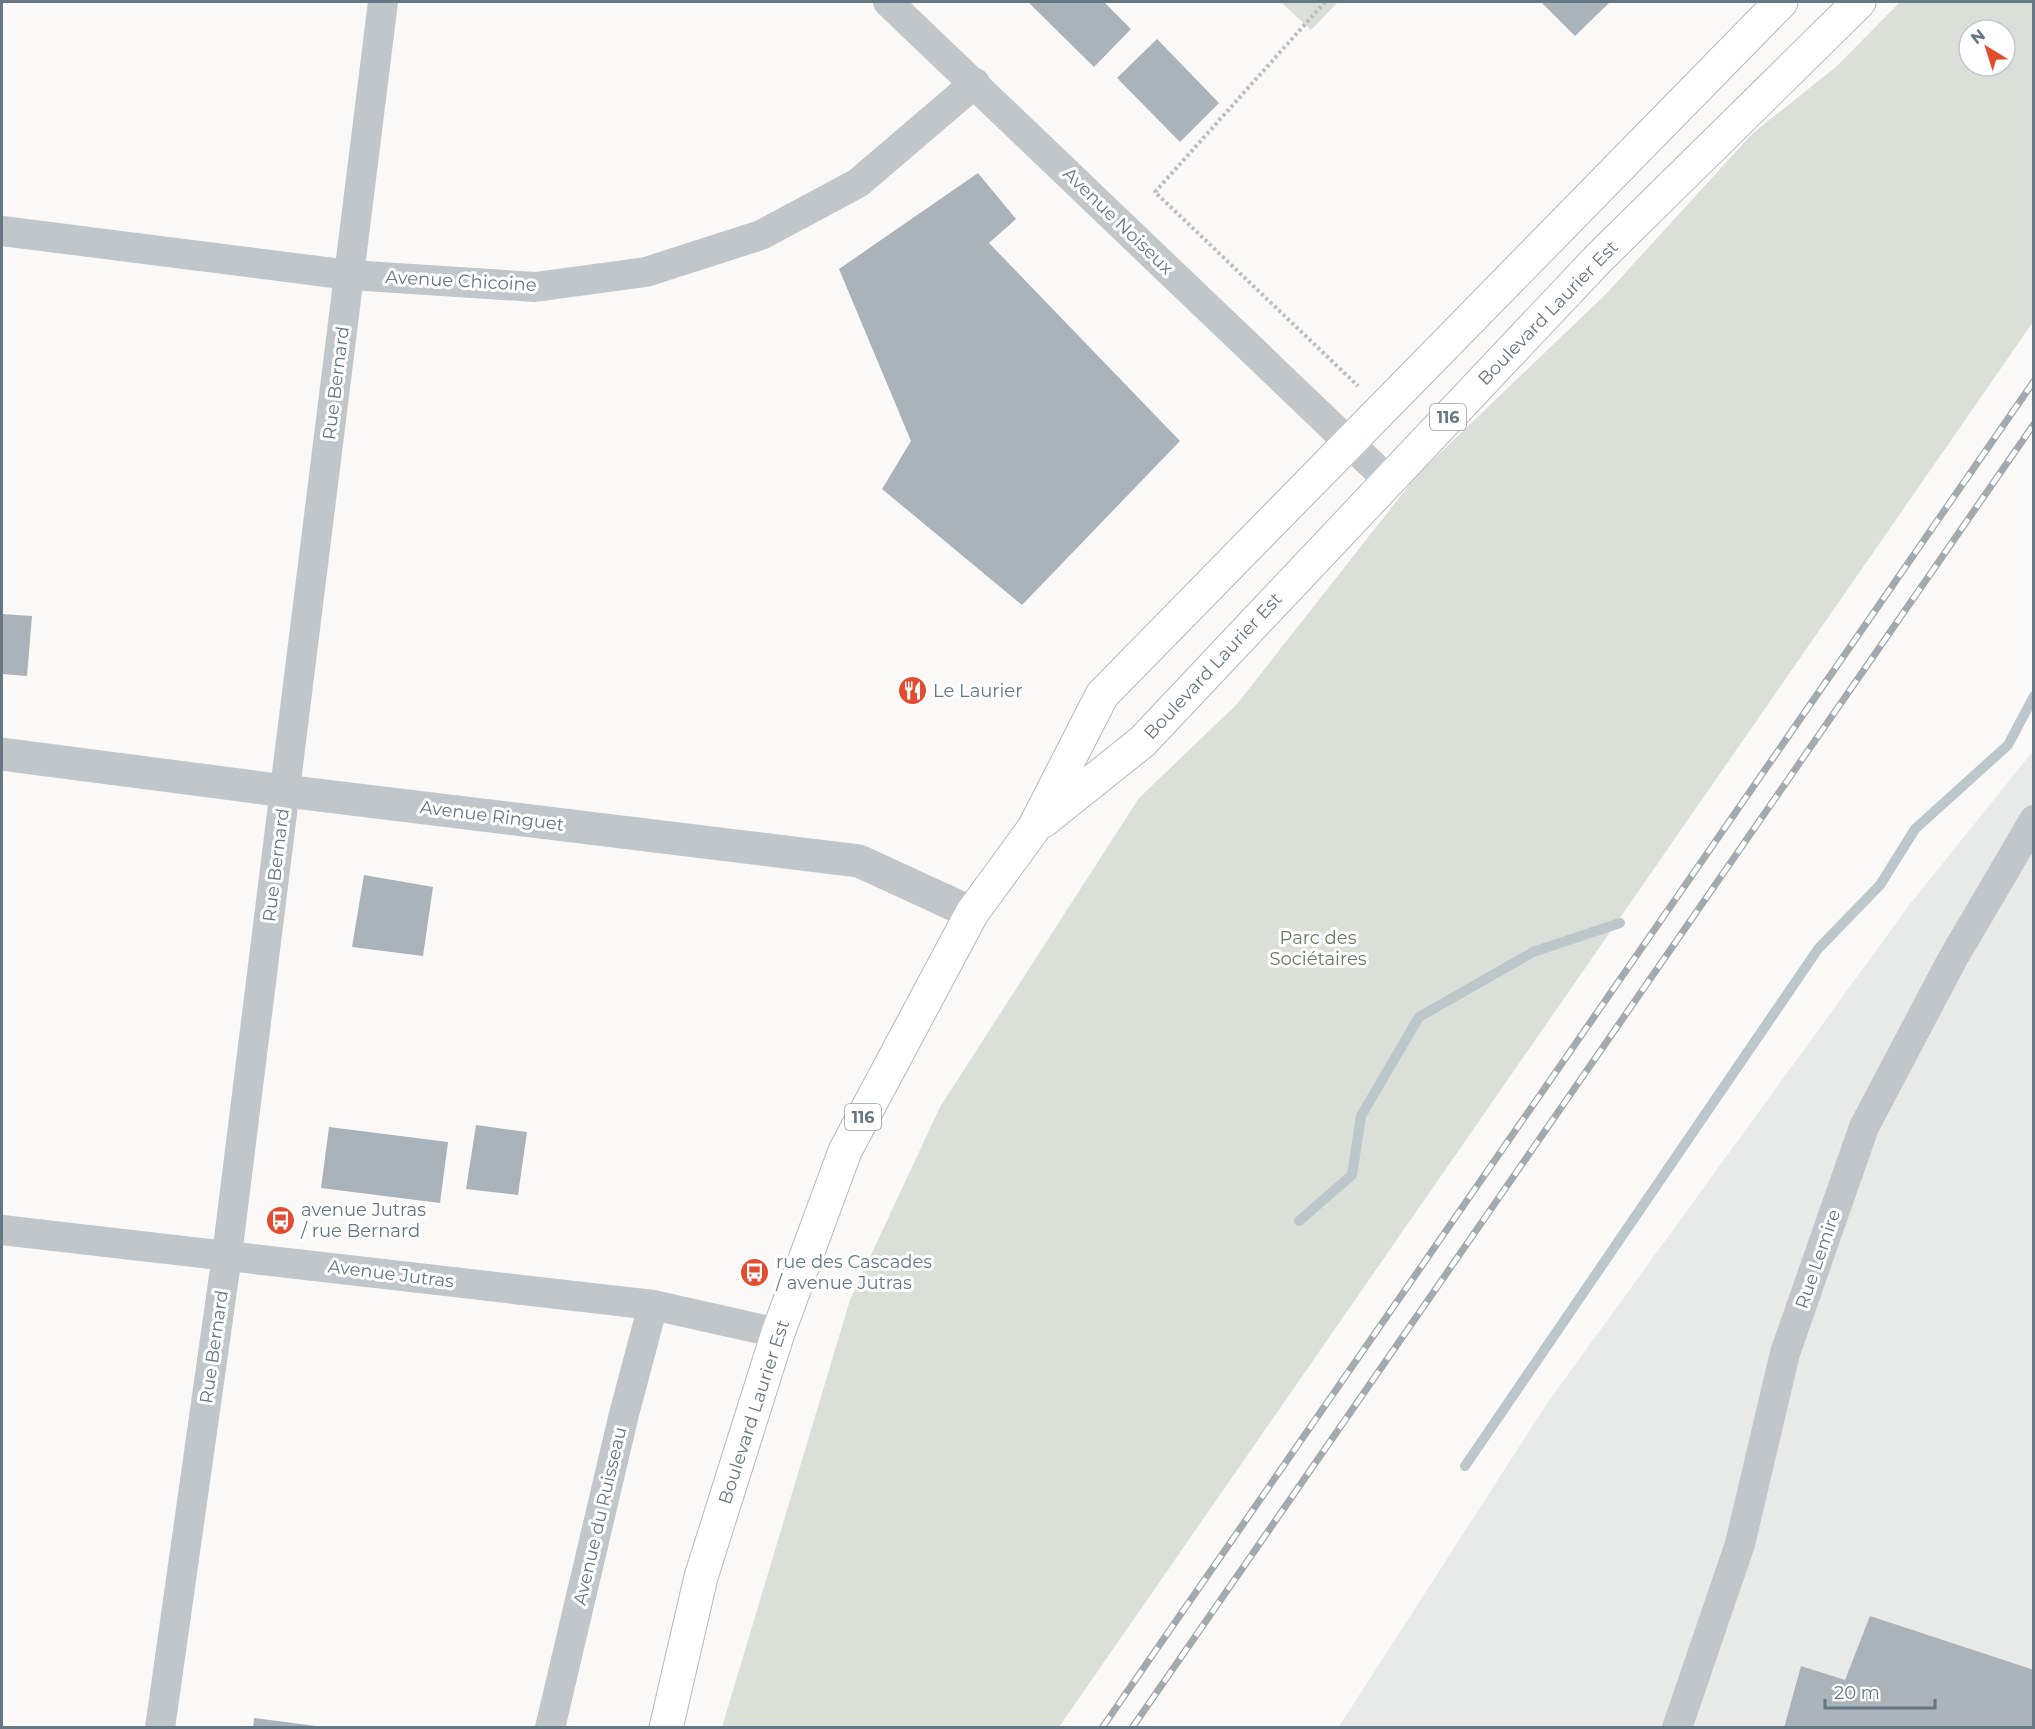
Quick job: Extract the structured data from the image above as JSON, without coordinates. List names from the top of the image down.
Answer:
{
  "streets": {
    "main road": ["Boulevard Laurier Est", "116"],
    "street": [
      "Avenue Noiseux",
      "Avenue Chicoine",
      "Rue Bernard",
      "Avenue Ringuet",
      "Rue Lemire",
      "Avenue Jutras",
      "Avenue du Ruisseau"
    ]
  },
  "crossings": [
    ["Avenue Noiseux", "Avenue Chicoine"],
    ["Avenue Noiseux", "Boulevard Laurier Est"],
    ["Avenue Chicoine", "Rue Bernard"],
    ["Boulevard Laurier Est", "Avenue Ringuet"],
    ["Boulevard Laurier Est", "Avenue Jutras"],
    ["Rue Bernard", "Avenue Ringuet"],
    ["Rue Bernard", "Avenue Jutras"],
    ["Avenue Jutras", "Avenue du Ruisseau"]
  ],
  "parks": ["Parc des Sociétaires"],
  "places": {
    "restaurant": ["Le Laurier"],
    "bus stop": ["avenue Jutras / rue Bernard", "rue des Cascades / avenue Jutras"]
  },
  "scale_bar": "20 m",
  "north": "top left"
}
